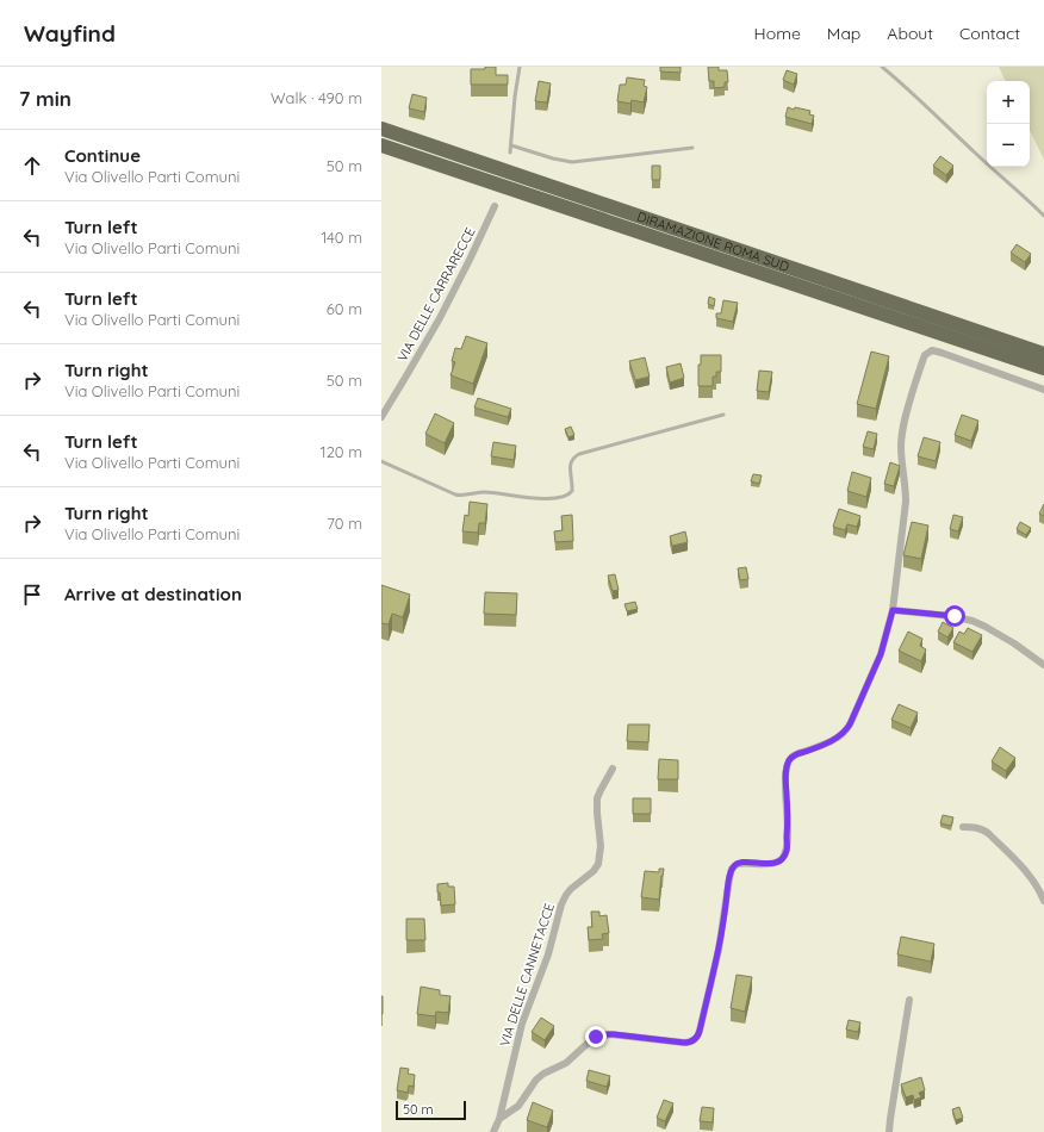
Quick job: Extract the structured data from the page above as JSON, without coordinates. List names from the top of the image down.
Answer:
{
  "streets": {
    "highway": ["DIRAMAZIONE ROMA SUD"],
    "street": ["VIA DELLE CARRARECCE", "VIA DELLE CANNETACCE"]
  },
  "scale_bar": "50 m",
  "page": {
    "header": "Wayfind",
    "nav": [
      "Home",
      "Map",
      "About",
      "Contact"
    ],
    "heading": ["7 min", "Walk · 490 m"],
    "map_buttons": ["+", "−"],
    "list": [
      ["Continue", "Via Olivello Parti Comuni", "50 m"],
      ["Turn left", "Via Olivello Parti Comuni", "140 m"],
      ["Turn left", "Via Olivello Parti Comuni", "60 m"],
      ["Turn right", "Via Olivello Parti Comuni", "50 m"],
      ["Turn left", "Via Olivello Parti Comuni", "120 m"],
      ["Turn right", "Via Olivello Parti Comuni", "70 m"],
      "Arrive at destination"
    ],
    "scale": "50 m"
  }
}
